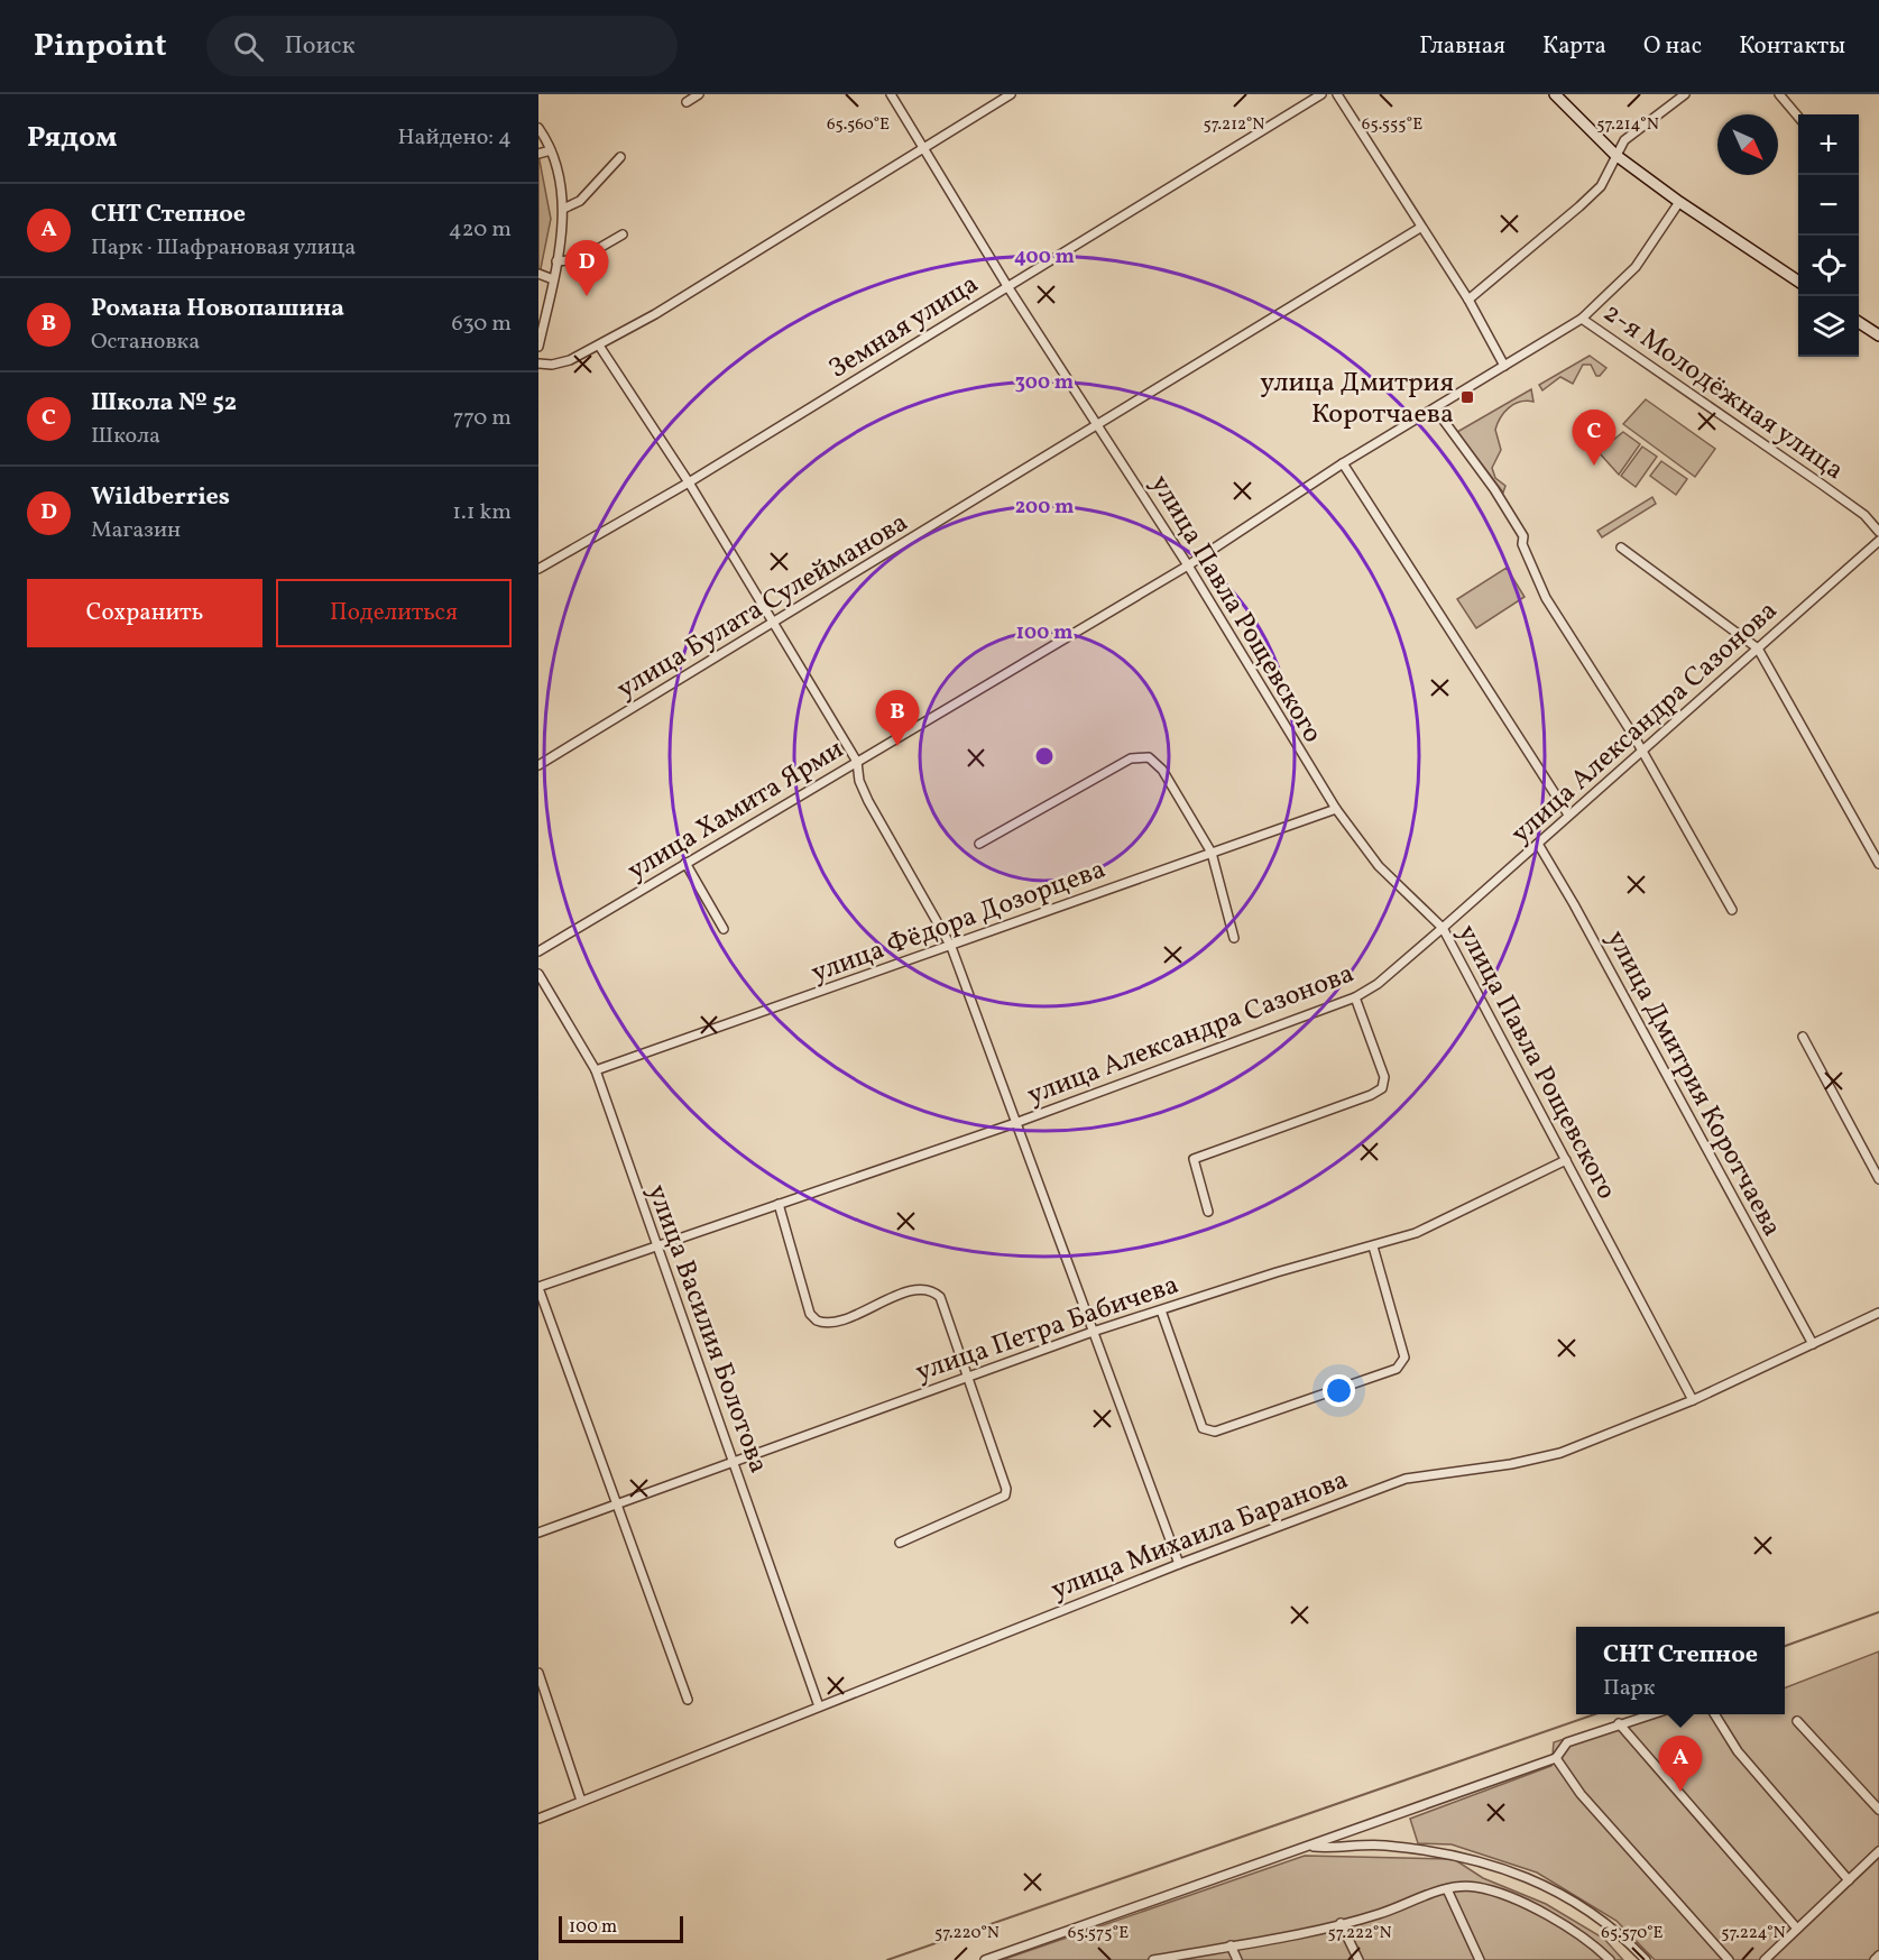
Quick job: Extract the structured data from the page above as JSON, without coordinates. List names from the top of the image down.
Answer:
{
  "streets": {
    "street": [
      "Земная улица",
      "2-я Молодёжная улица",
      "улица Булата Сулейманова",
      "улица Павла Рощевского",
      "улица Александра Сазонова",
      "улица Хамита Ярми",
      "улица Фёдора Дозорцева",
      "улица Дмитрия Коротчаева",
      "улица Петра Бабичева",
      "улица Василия Болотова",
      "улица Михаила Баранова"
    ]
  },
  "crossings": [
    ["Земная улица", "улица Павла Рощевского"],
    ["2-я Молодёжная улица", "улица Хамита Ярми"],
    ["улица Булата Сулейманова", "улица Павла Рощевского"],
    ["улица Павла Рощевского", "улица Александра Сазонова"],
    ["улица Павла Рощевского", "улица Хамита Ярми"],
    ["улица Павла Рощевского", "улица Фёдора Дозорцева"],
    ["улица Павла Рощевского", "улица Петра Бабичева"],
    ["улица Павла Рощевского", "улица Михаила Баранова"],
    ["улица Александра Сазонова", "улица Дмитрия Коротчаева"],
    ["улица Александра Сазонова", "улица Василия Болотова"],
    ["улица Фёдора Дозорцева", "улица Василия Болотова"],
    ["улица Дмитрия Коротчаева", "улица Михаила Баранова"],
    ["улица Петра Бабичева", "улица Василия Болотова"],
    ["улица Василия Болотова", "улица Михаила Баранова"]
  ],
  "places": {
    "transit": ["улица Дмитрия Коротчаева"]
  },
  "scale_bar": "100 m",
  "north": "bottom right",
  "page": {
    "header": "Pinpoint",
    "search": "Поиск",
    "nav": [
      "Главная",
      "Карта",
      "О нас",
      "Контакты"
    ],
    "heading": ["Рядом", "Найдено: 4"],
    "map_buttons": ["+", "−"],
    "list": [
      {
        "mark": "A",
        "name": "СНТ Степное",
        "note": "Парк · Шафрановая улица",
        "value": "420 m"
      },
      {
        "mark": "B",
        "name": "Романа Новопашина",
        "note": "Остановка",
        "value": "630 m"
      },
      {
        "mark": "C",
        "name": "Школа № 52",
        "note": "Школа",
        "value": "770 m"
      },
      {
        "mark": "D",
        "name": "Wildberries",
        "note": "Магазин",
        "value": "1.1 km"
      }
    ],
    "pins": [
      "D",
      "C",
      "B",
      "A"
    ],
    "buttons": ["Сохранить", "Поделиться"],
    "popup": ["СНТ Степное", "Парк"],
    "scale": "100 m"
  },
  "coordinates": [
    "65.560°E",
    "57.212°N",
    "65.555°E",
    "57.214°N",
    "57.220°N",
    "65.575°E",
    "57.222°N",
    "65.570°E",
    "57.224°N"
  ],
  "rings": [
    "400 m",
    "300 m",
    "200 m",
    "100 m"
  ]
}
